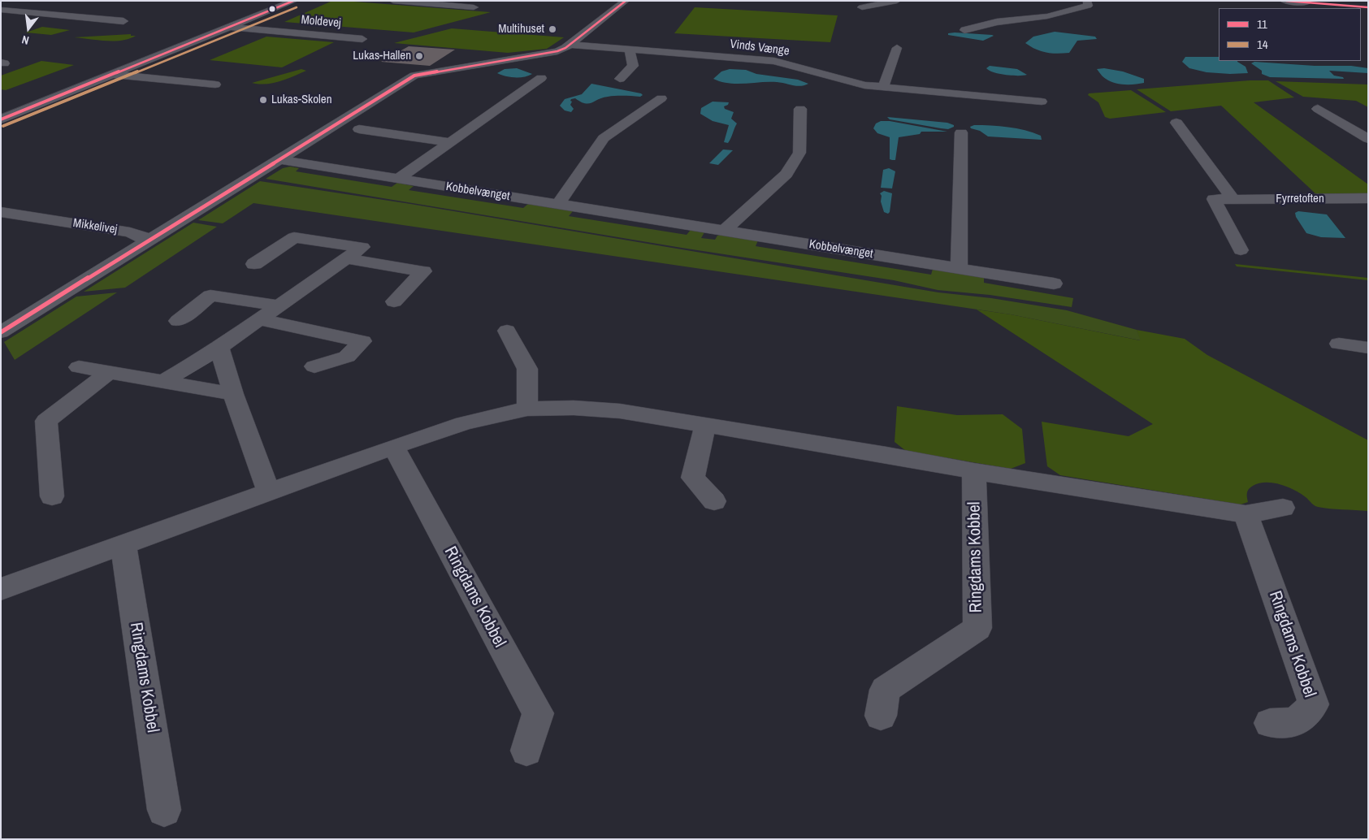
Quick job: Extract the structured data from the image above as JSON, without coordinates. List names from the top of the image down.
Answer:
{
  "streets": {
    "street": [
      "Moldevej",
      "Vinds Vænge",
      "Kobbelvænget",
      "Fyrretoften",
      "Mikkelivej",
      "Ringdams Kobbel"
    ]
  },
  "places": ["Multihuset", "Lukas-Hallen", "Lukas-Skolen"],
  "lines": ["transit line 11", "transit line 14"],
  "legend": ["11", "14"],
  "north": "bottom"
}
